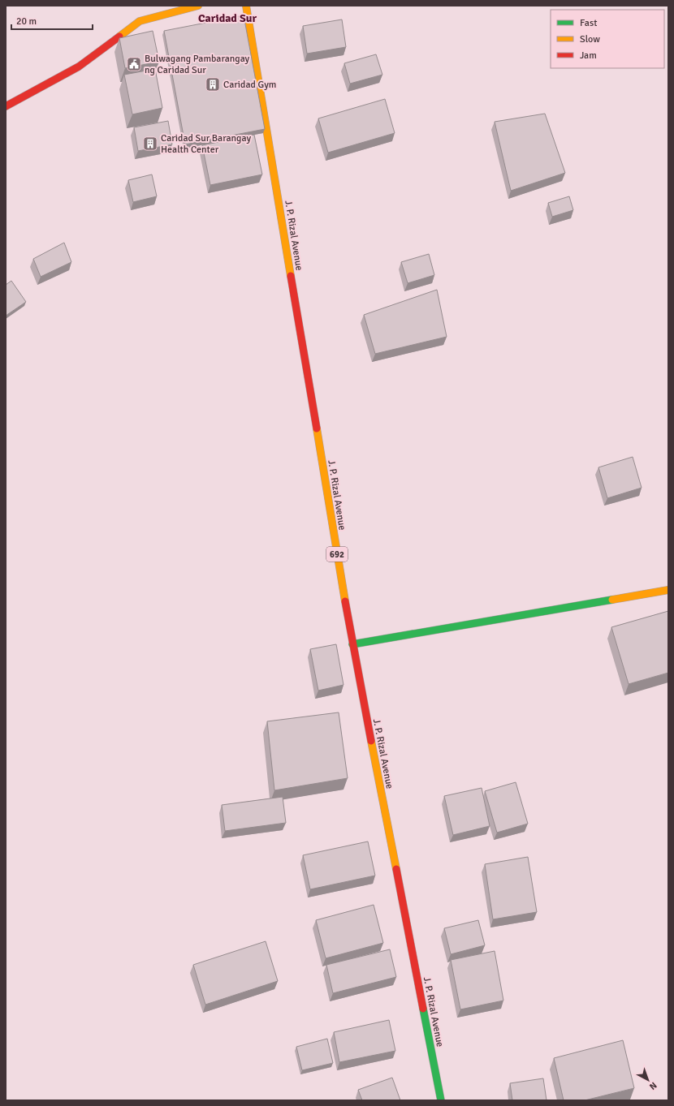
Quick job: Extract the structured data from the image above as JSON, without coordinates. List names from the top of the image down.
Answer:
{
  "streets": {
    "main road": ["J. P. Rizal Avenue", "692"]
  },
  "districts": ["Caridad Sur"],
  "places": {
    "public building": ["Bulwagang Pambarangay ng Caridad Sur"],
    "building": ["Caridad Gym", "Caridad Sur Barangay Health Center"]
  },
  "legend": ["Fast", "Slow", "Jam"],
  "scale_bar": "20 m",
  "north": "bottom right"
}
